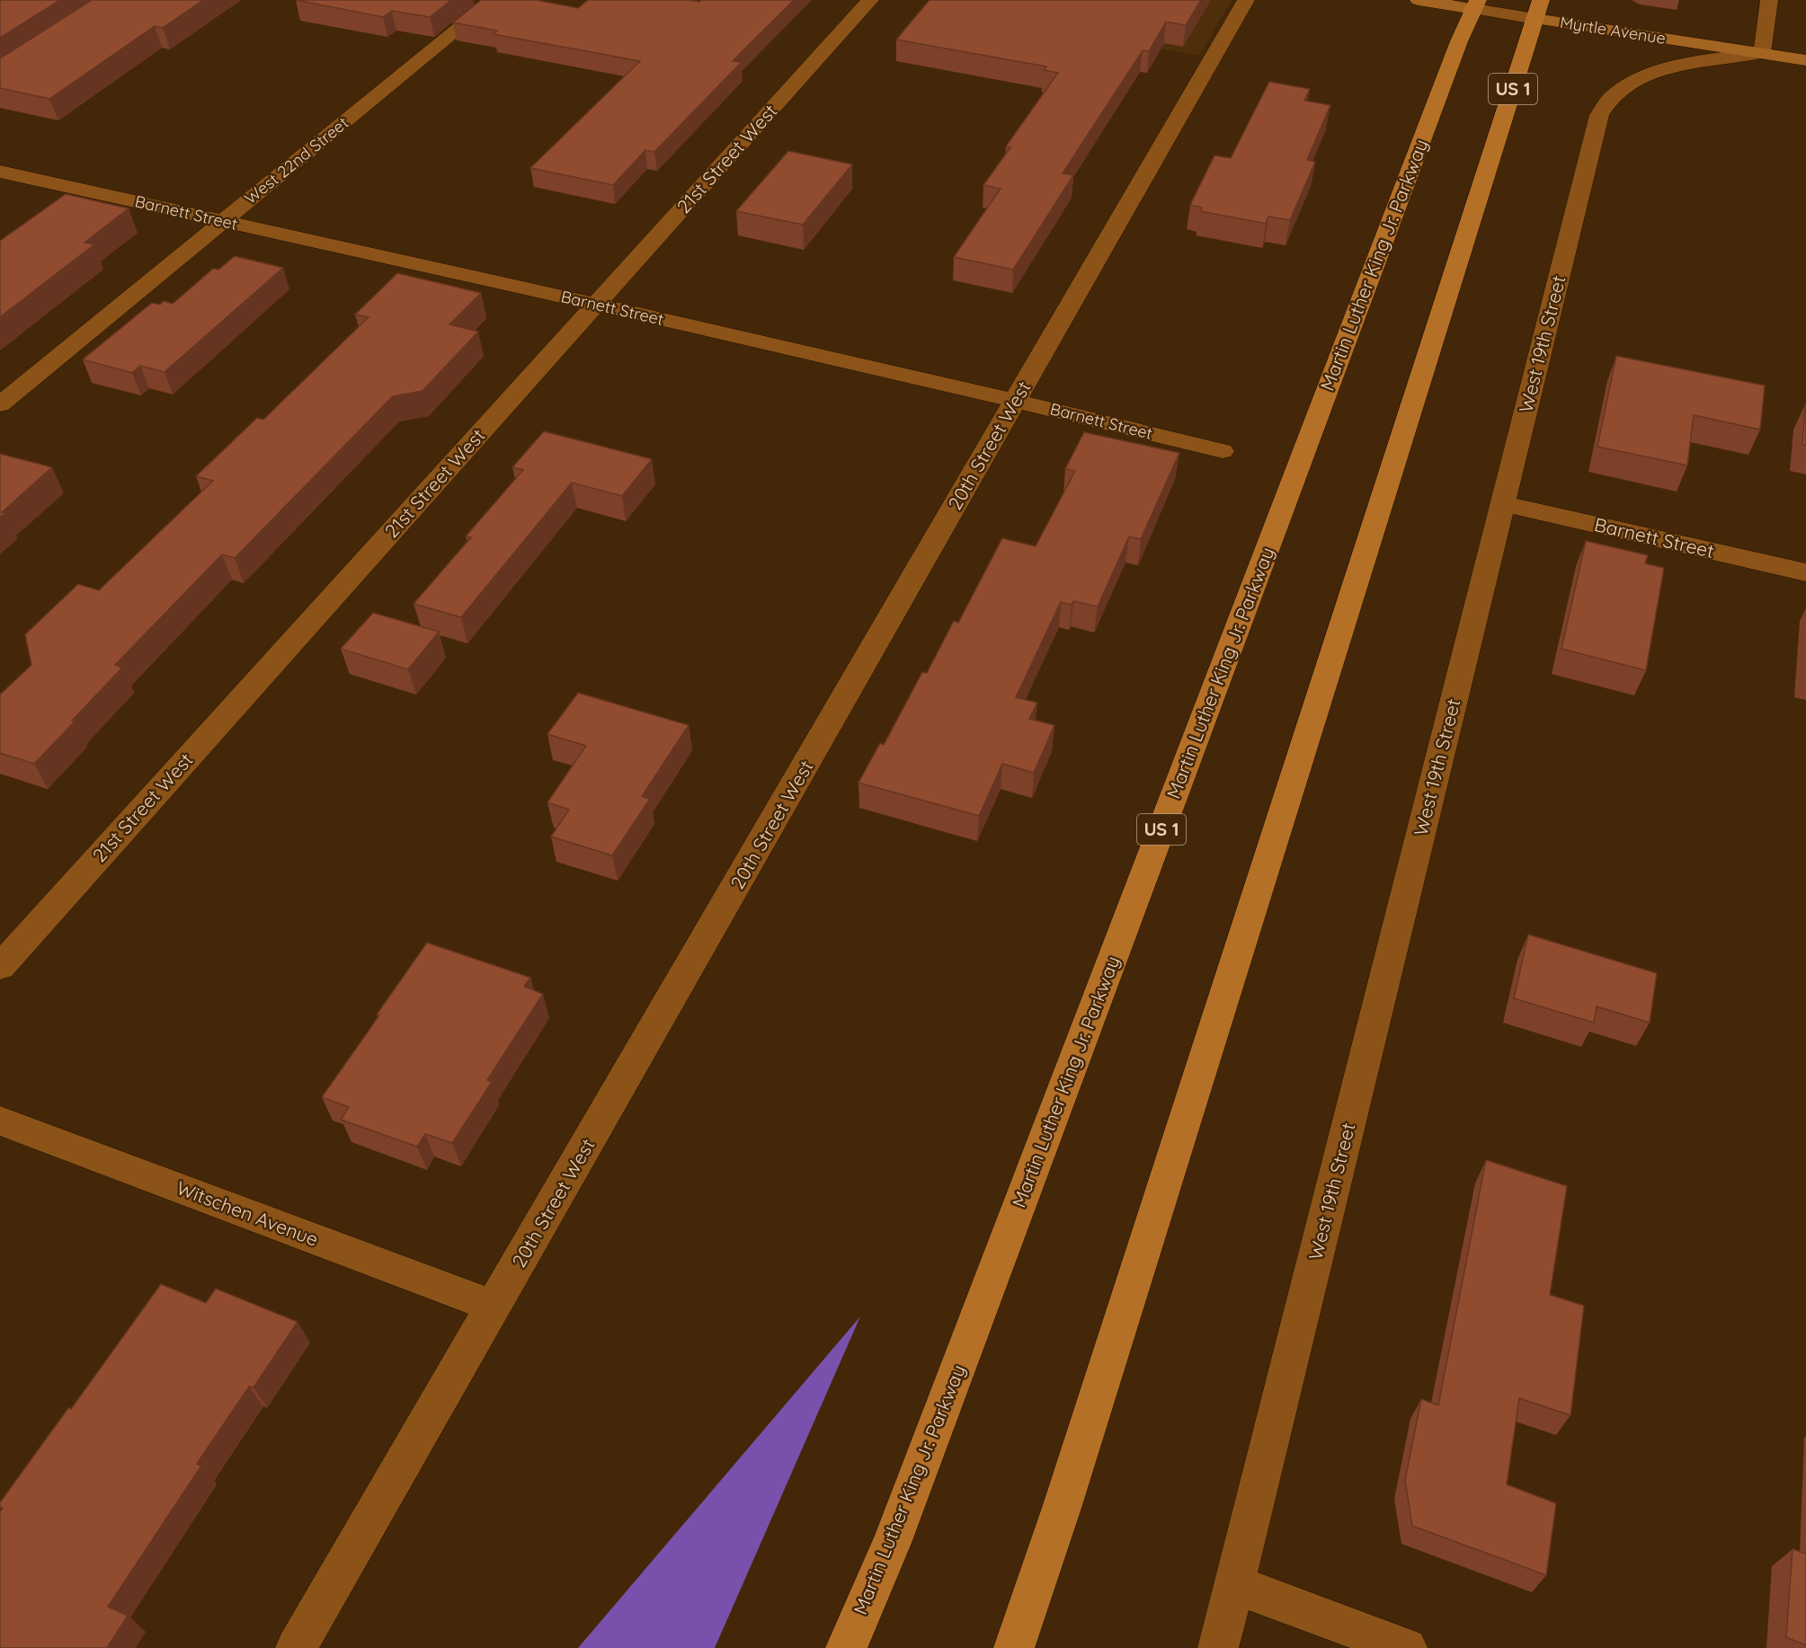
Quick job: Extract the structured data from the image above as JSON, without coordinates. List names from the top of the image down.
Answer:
{
  "streets": {
    "highway": ["US 1", "Martin Luther King Jr. Parkway"],
    "main road": ["Myrtle Avenue"],
    "street": [
      "21st Street West",
      "West 22nd Street",
      "Barnett Street",
      "West 19th Street",
      "20th Street West",
      "Witschen Avenue"
    ]
  },
  "crossings": [
    ["Myrtle Avenue", "US 1"],
    ["Myrtle Avenue", "Martin Luther King Jr. Parkway"],
    ["Myrtle Avenue", "West 19th Street"],
    ["21st Street West", "Barnett Street"],
    ["West 22nd Street", "Barnett Street"],
    ["Barnett Street", "West 19th Street"],
    ["Barnett Street", "20th Street West"],
    ["20th Street West", "Witschen Avenue"]
  ]
}
